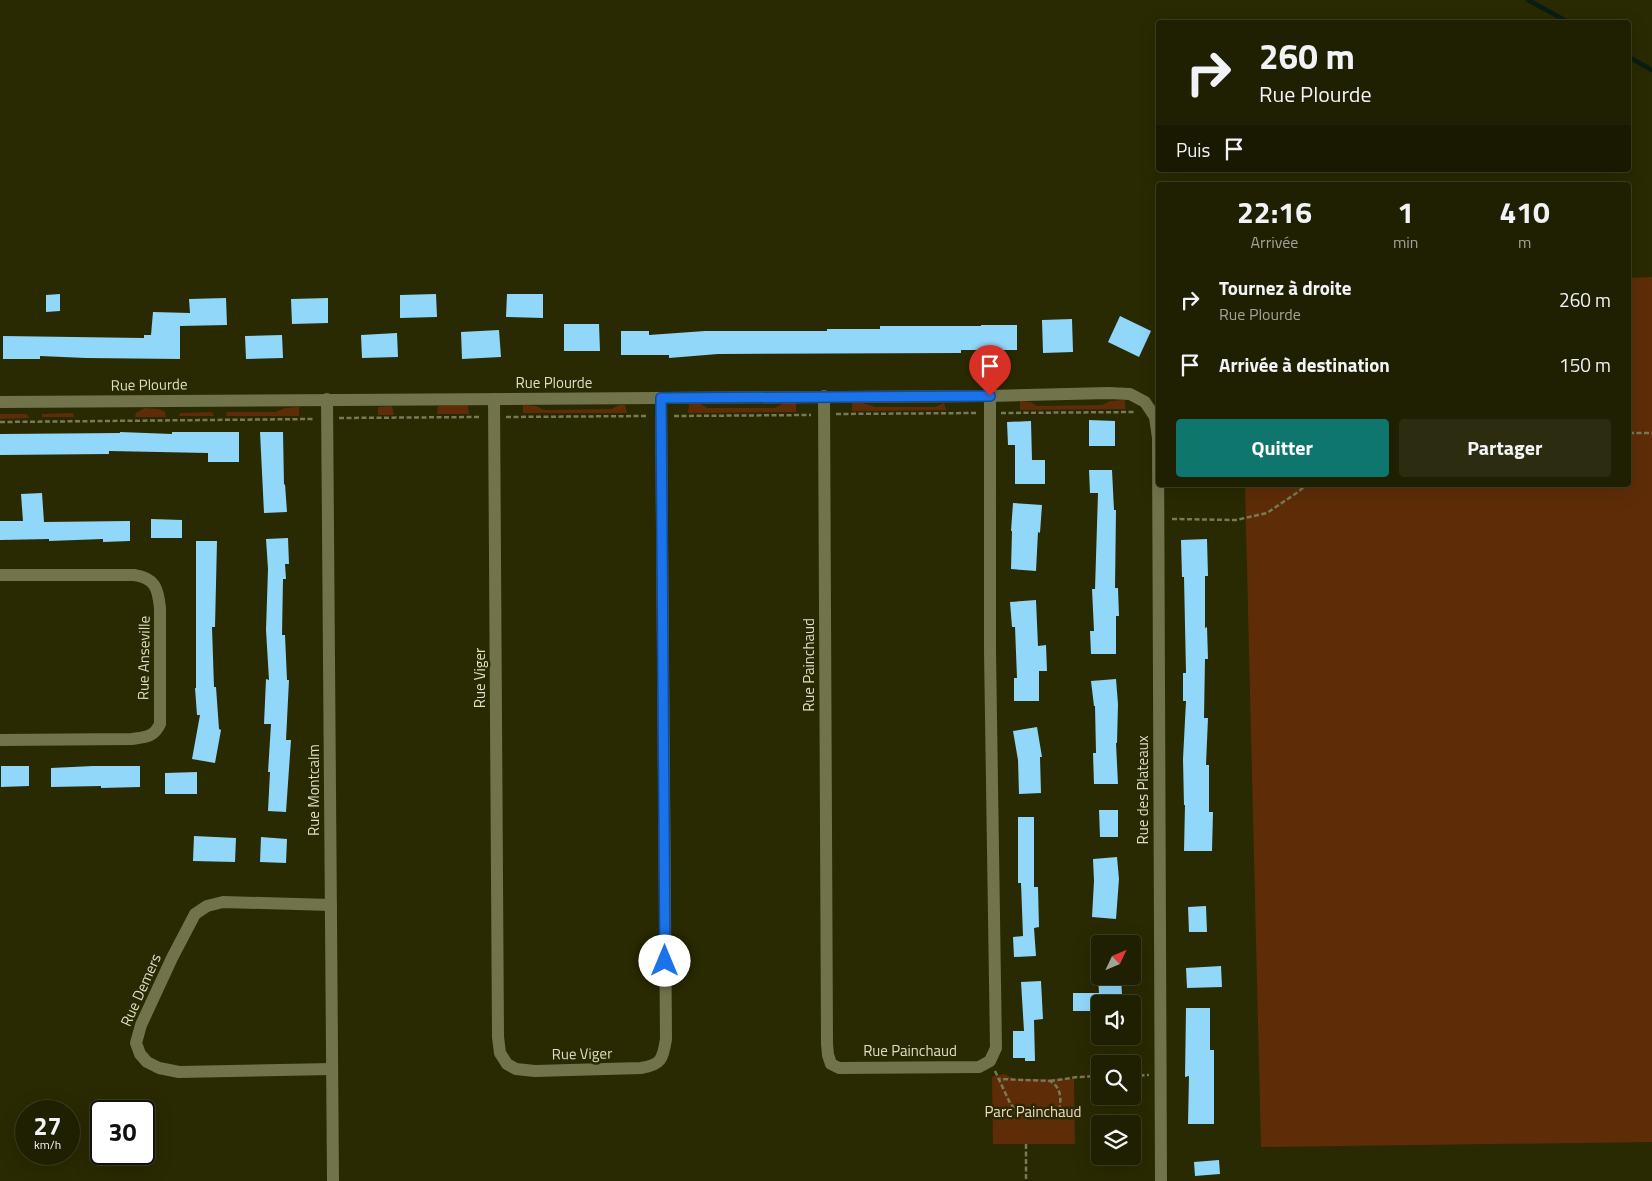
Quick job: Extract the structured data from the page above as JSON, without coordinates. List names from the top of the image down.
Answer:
{
  "streets": {
    "street": [
      "Rue Plourde",
      "Rue Anseville",
      "Rue Painchaud",
      "Rue Viger",
      "Rue Montcalm",
      "Rue des Plateaux",
      "Rue Demers"
    ]
  },
  "crossings": [
    ["Rue Plourde", "Rue Painchaud"],
    ["Rue Plourde", "Rue Viger"],
    ["Rue Plourde", "Rue Montcalm"],
    ["Rue Plourde", "Rue des Plateaux"],
    ["Rue Montcalm", "Rue Demers"]
  ],
  "parks": ["Parc Painchaud"],
  "north": "top right",
  "page": {
    "turn": ["260 m", "Rue Plourde"],
    "then": "Puis",
    "eta": [
      "22:16",
      "Arrivée",
      "1",
      "min",
      "410",
      "m"
    ],
    "list": [
      {
        "name": "Tournez à droite",
        "note": "Rue Plourde",
        "value": "260 m"
      },
      {
        "name": "Arrivée à destination",
        "value": "150 m"
      }
    ],
    "buttons": ["Quitter", "Partager"],
    "speed": "27 km/h",
    "limit": "30"
  }
}
